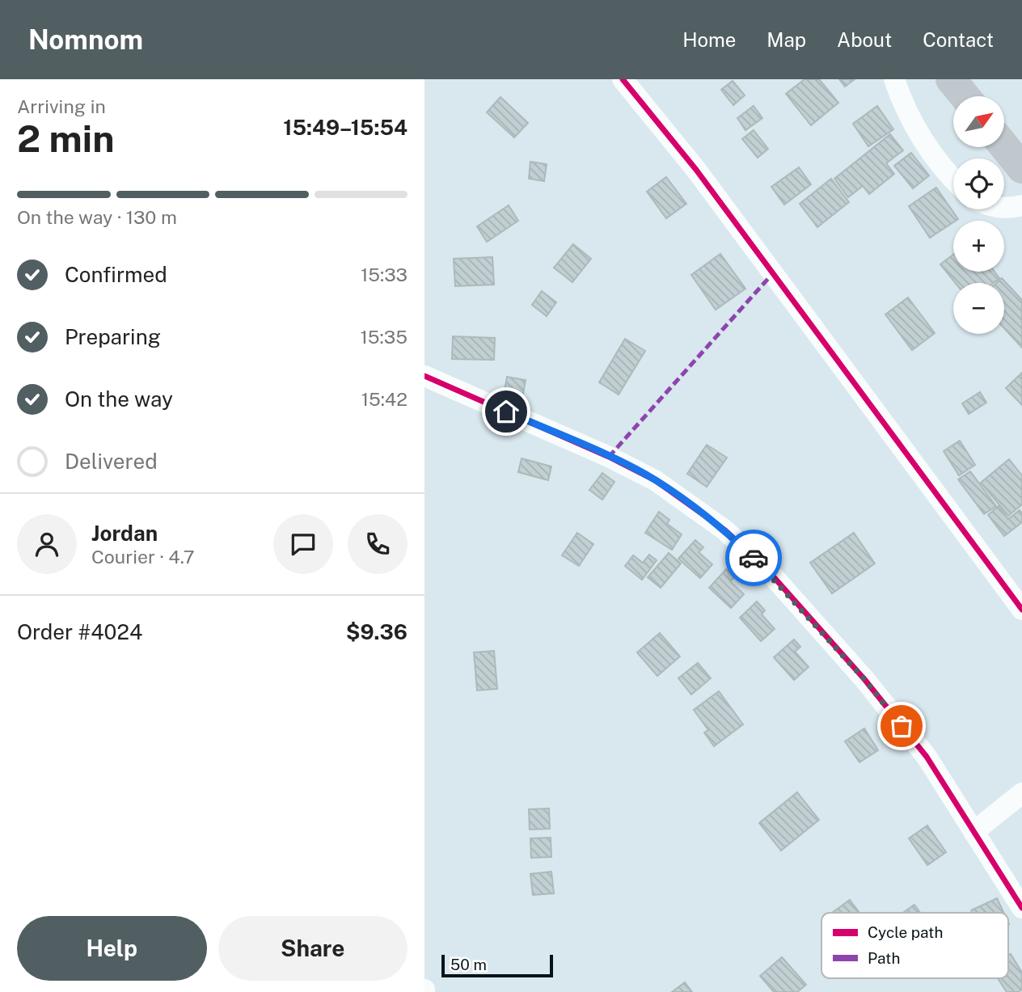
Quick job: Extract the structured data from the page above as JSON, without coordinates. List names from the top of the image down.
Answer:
{
  "legend": ["Cycle path", "Path"],
  "scale_bar": "50 m",
  "north": "top right",
  "page": {
    "header": "Nomnom",
    "nav": [
      "Home",
      "Map",
      "About",
      "Contact"
    ],
    "heading": ["2 min", "Arriving in", "15:49–15:54"],
    "panel": [
      "Jordan",
      "Courier · 4.7",
      "Order #4024",
      "$9.36"
    ],
    "map_buttons": ["+", "−"],
    "bar": "On the way · 130 m",
    "list": [
      ["Confirmed", "15:33"],
      ["Preparing", "15:35"],
      ["On the way", "15:42"],
      "Delivered"
    ],
    "buttons": ["Help", "Share"],
    "scale": "50 m"
  }
}
